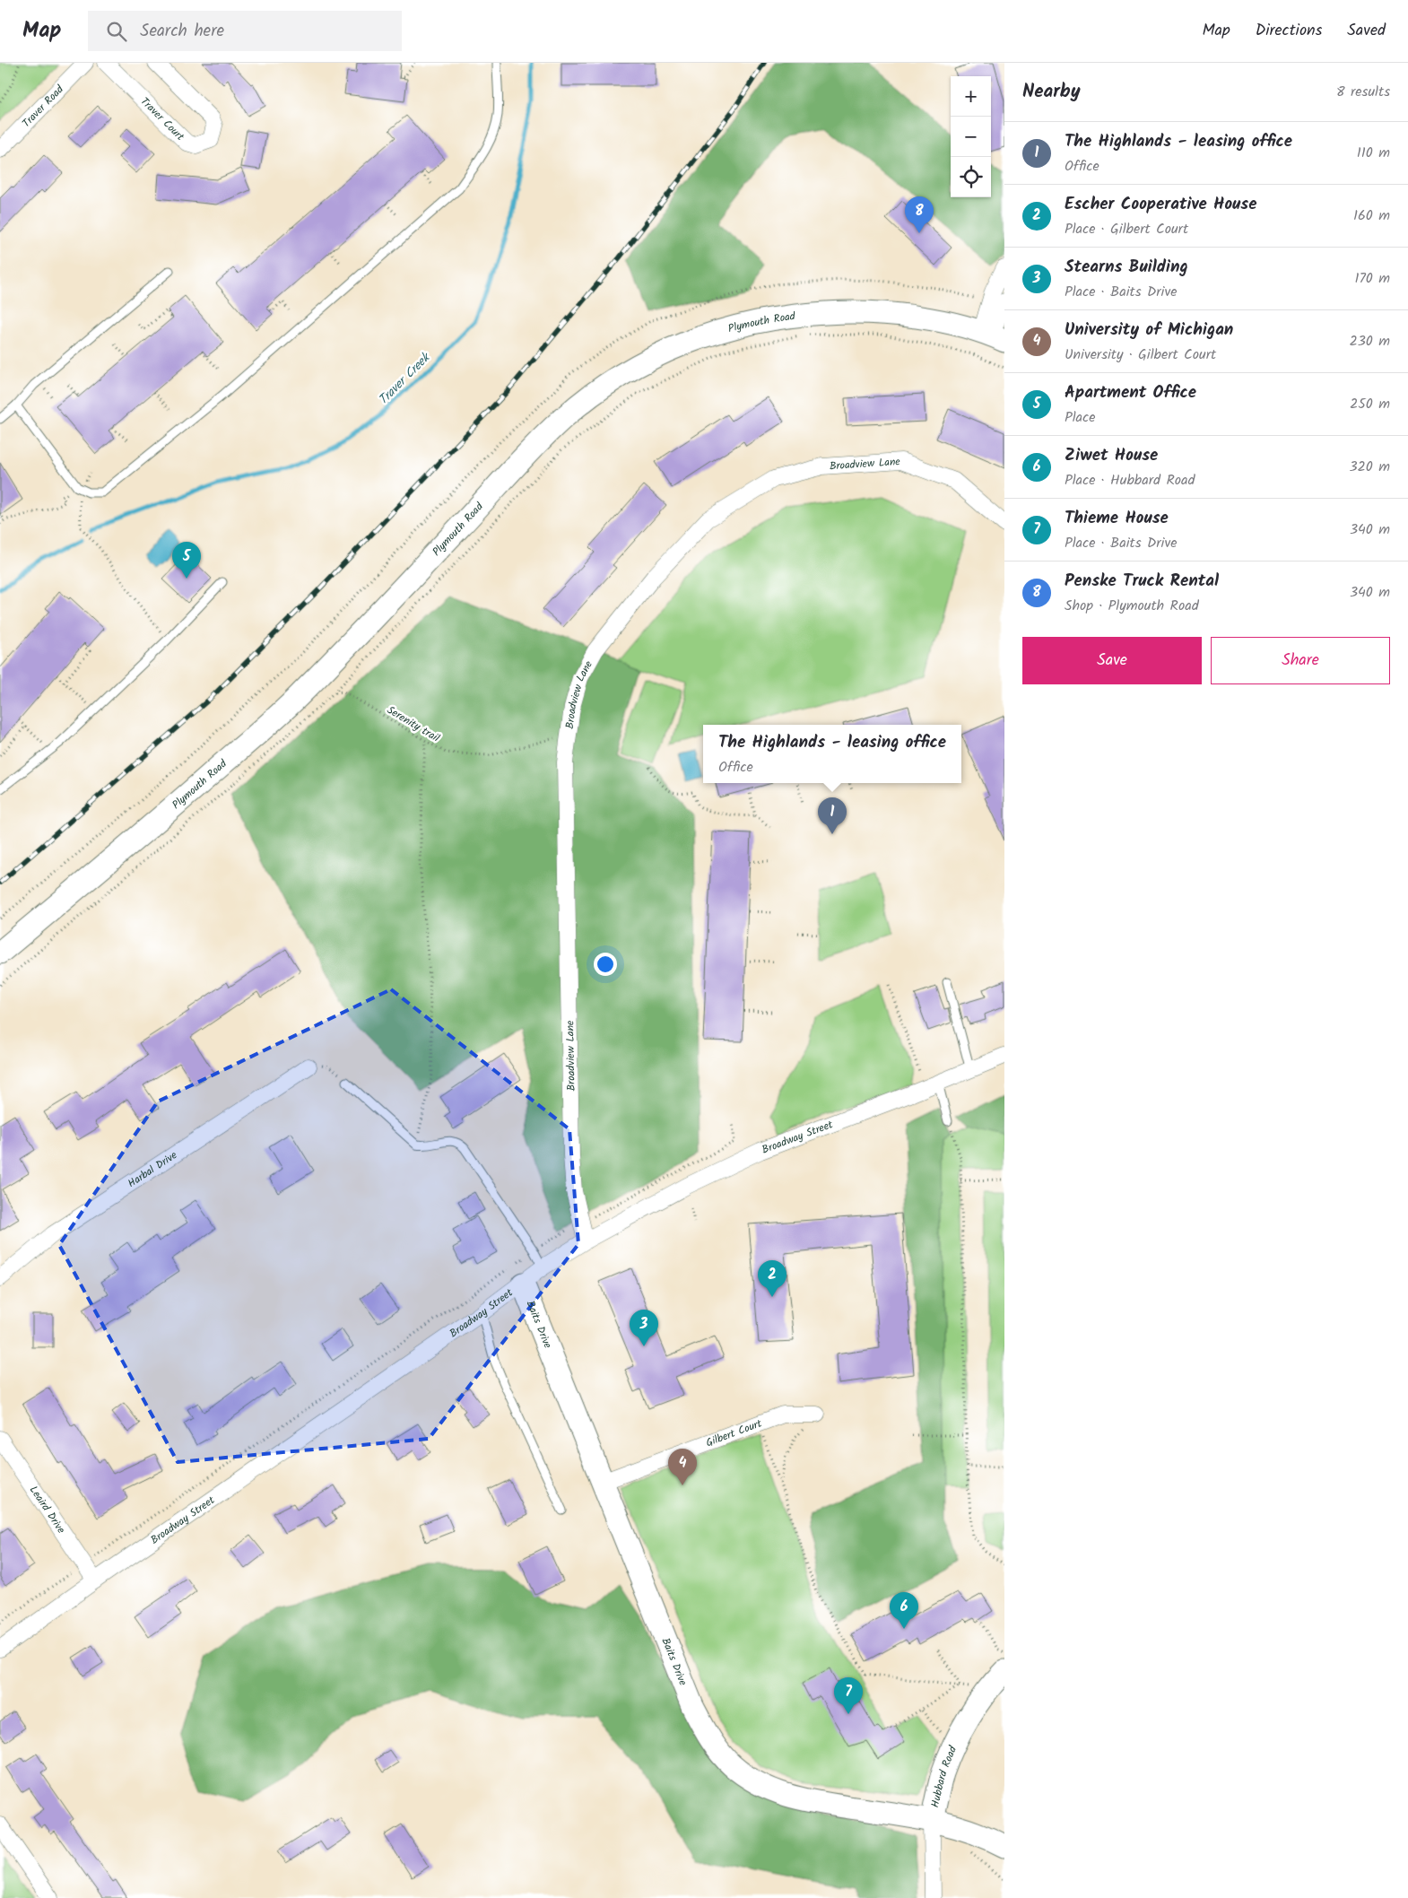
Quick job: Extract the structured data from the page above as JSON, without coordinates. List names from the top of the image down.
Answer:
{
  "streets": {
    "main road": ["Plymouth Road", "Baits Drive", "Hubbard Road"],
    "street": [
      "Traver Road",
      "Traver Court",
      "Broadview Lane",
      "Broadway Street",
      "Harbal Drive",
      "Gilbert Court",
      "Leaird Drive"
    ],
    "path": ["Serenity trail"]
  },
  "crossings": [
    ["Broadview Lane", "Serenity trail"],
    ["Broadview Lane", "Broadway Street"],
    ["Broadway Street", "Baits Drive"],
    ["Broadway Street", "Leaird Drive"],
    ["Baits Drive", "Gilbert Court"],
    ["Baits Drive", "Hubbard Road"]
  ],
  "water": ["Traver Creek"],
  "page": {
    "header": "Map",
    "search": "Search here",
    "nav": ["Map", "Directions", "Saved"],
    "heading": ["Nearby", "8 results"],
    "map_buttons": ["+", "−"],
    "list": [
      {
        "mark": "1",
        "name": "The Highlands - leasing office",
        "note": "Office",
        "value": "110 m"
      },
      {
        "mark": "2",
        "name": "Escher Cooperative House",
        "note": "Place · Gilbert Court",
        "value": "160 m"
      },
      {
        "mark": "3",
        "name": "Stearns Building",
        "note": "Place · Baits Drive",
        "value": "170 m"
      },
      {
        "mark": "4",
        "name": "University of Michigan",
        "note": "University · Gilbert Court",
        "value": "230 m"
      },
      {
        "mark": "5",
        "name": "Apartment Office",
        "note": "Place",
        "value": "250 m"
      },
      {
        "mark": "6",
        "name": "Ziwet House",
        "note": "Place · Hubbard Road",
        "value": "320 m"
      },
      {
        "mark": "7",
        "name": "Thieme House",
        "note": "Place · Baits Drive",
        "value": "340 m"
      },
      {
        "mark": "8",
        "name": "Penske Truck Rental",
        "note": "Shop · Plymouth Road",
        "value": "340 m"
      }
    ],
    "pins": [
      "8",
      "5",
      "1",
      "2",
      "3",
      "4",
      "6",
      "7"
    ],
    "buttons": ["Save", "Share"],
    "popup": ["The Highlands - leasing office", "Office"]
  }
}
